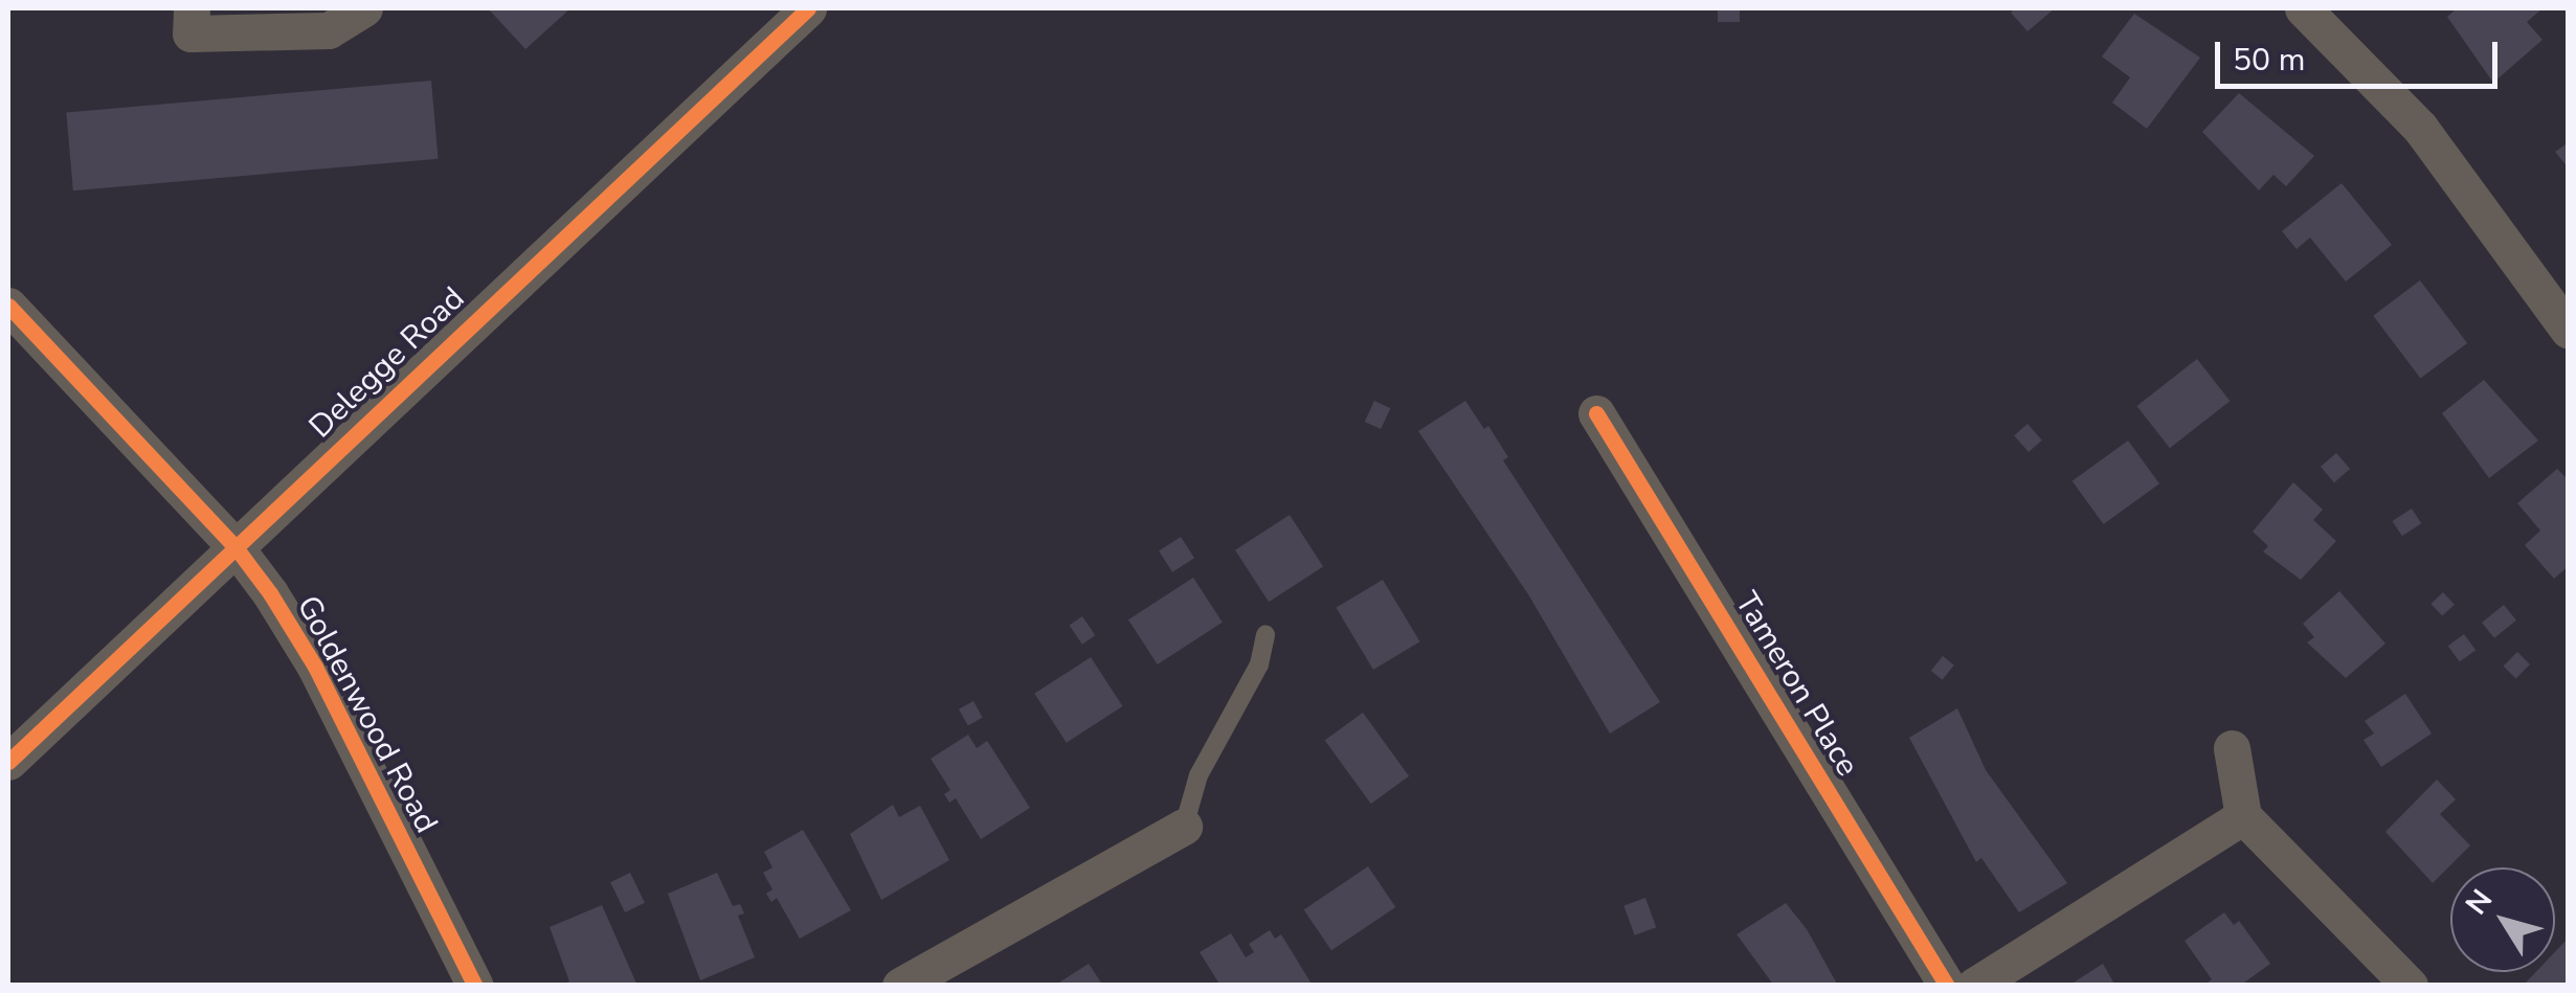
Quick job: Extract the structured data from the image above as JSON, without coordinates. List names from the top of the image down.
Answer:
{
  "streets": {
    "street": ["Delegge Road", "Tameron Place", "Goldenwood Road"]
  },
  "crossings": [
    ["Delegge Road", "Goldenwood Road"]
  ],
  "scale_bar": "50 m",
  "north": "top left"
}
